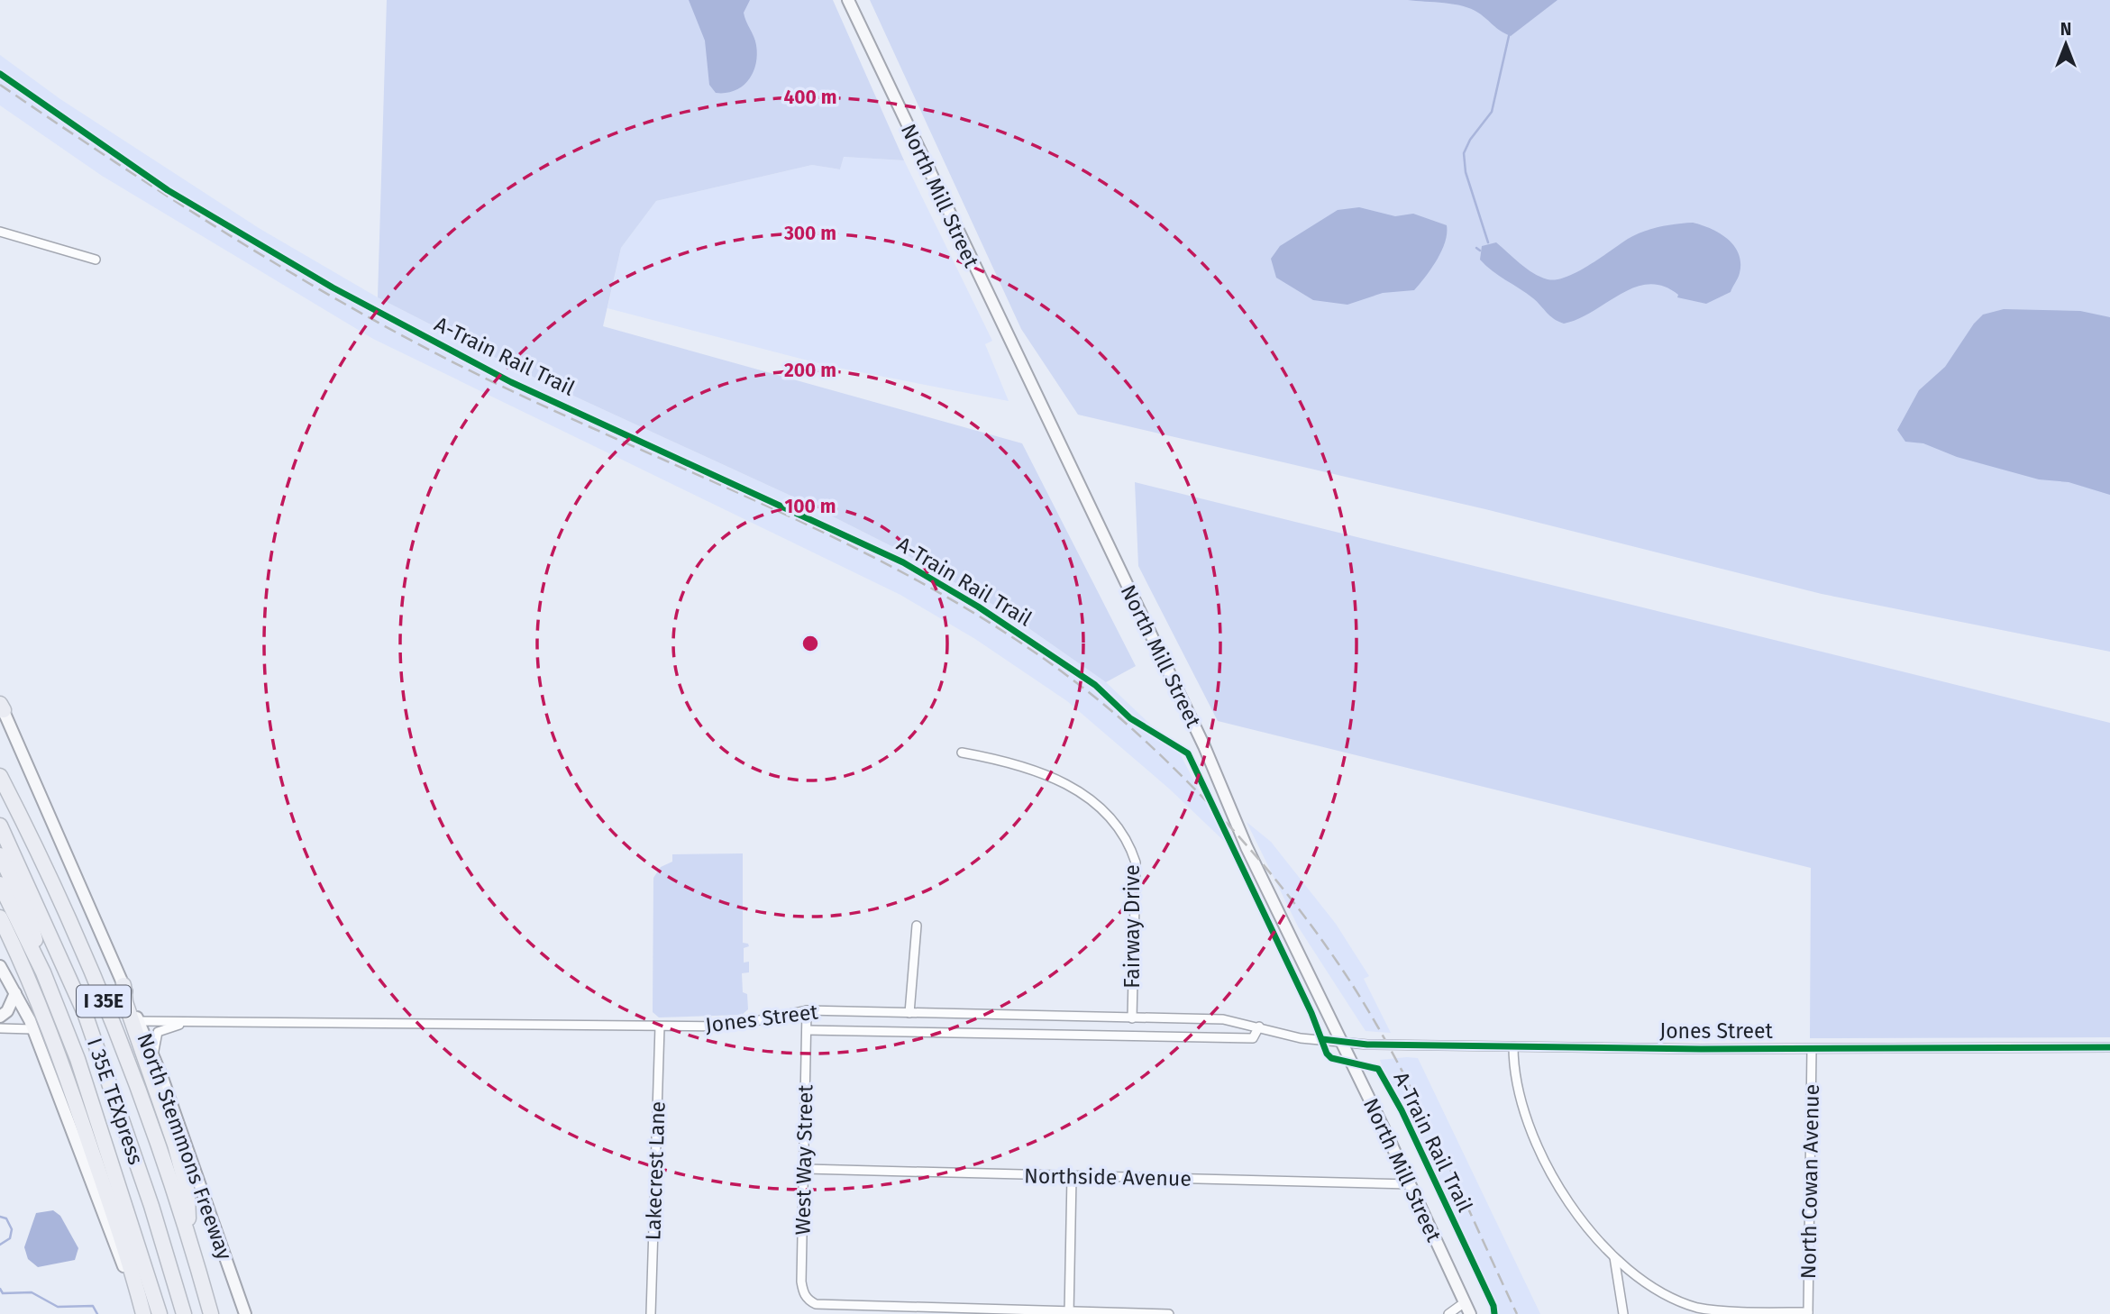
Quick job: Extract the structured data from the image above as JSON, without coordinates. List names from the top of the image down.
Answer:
{
  "streets": {
    "highway": ["I 35E", "I 35E TEXpress", "North Stemmons Freeway"],
    "main road": ["North Mill Street"],
    "street": [
      "Fairway Drive",
      "Jones Street",
      "West Way Street",
      "Lakecrest Lane",
      "Northside Avenue",
      "North Cowan Avenue"
    ],
    "cycle path": ["A-Train Rail Trail"]
  },
  "crossings": [
    ["North Mill Street", "Jones Street"],
    ["North Mill Street", "Northside Avenue"],
    ["Fairway Drive", "Jones Street"],
    ["Jones Street", "North Stemmons Freeway"],
    ["Jones Street", "West Way Street"],
    ["Jones Street", "Lakecrest Lane"],
    ["Jones Street", "North Cowan Avenue"],
    ["West Way Street", "Northside Avenue"]
  ],
  "north": "top",
  "rings": [
    "400 m",
    "300 m",
    "200 m",
    "100 m"
  ]
}
